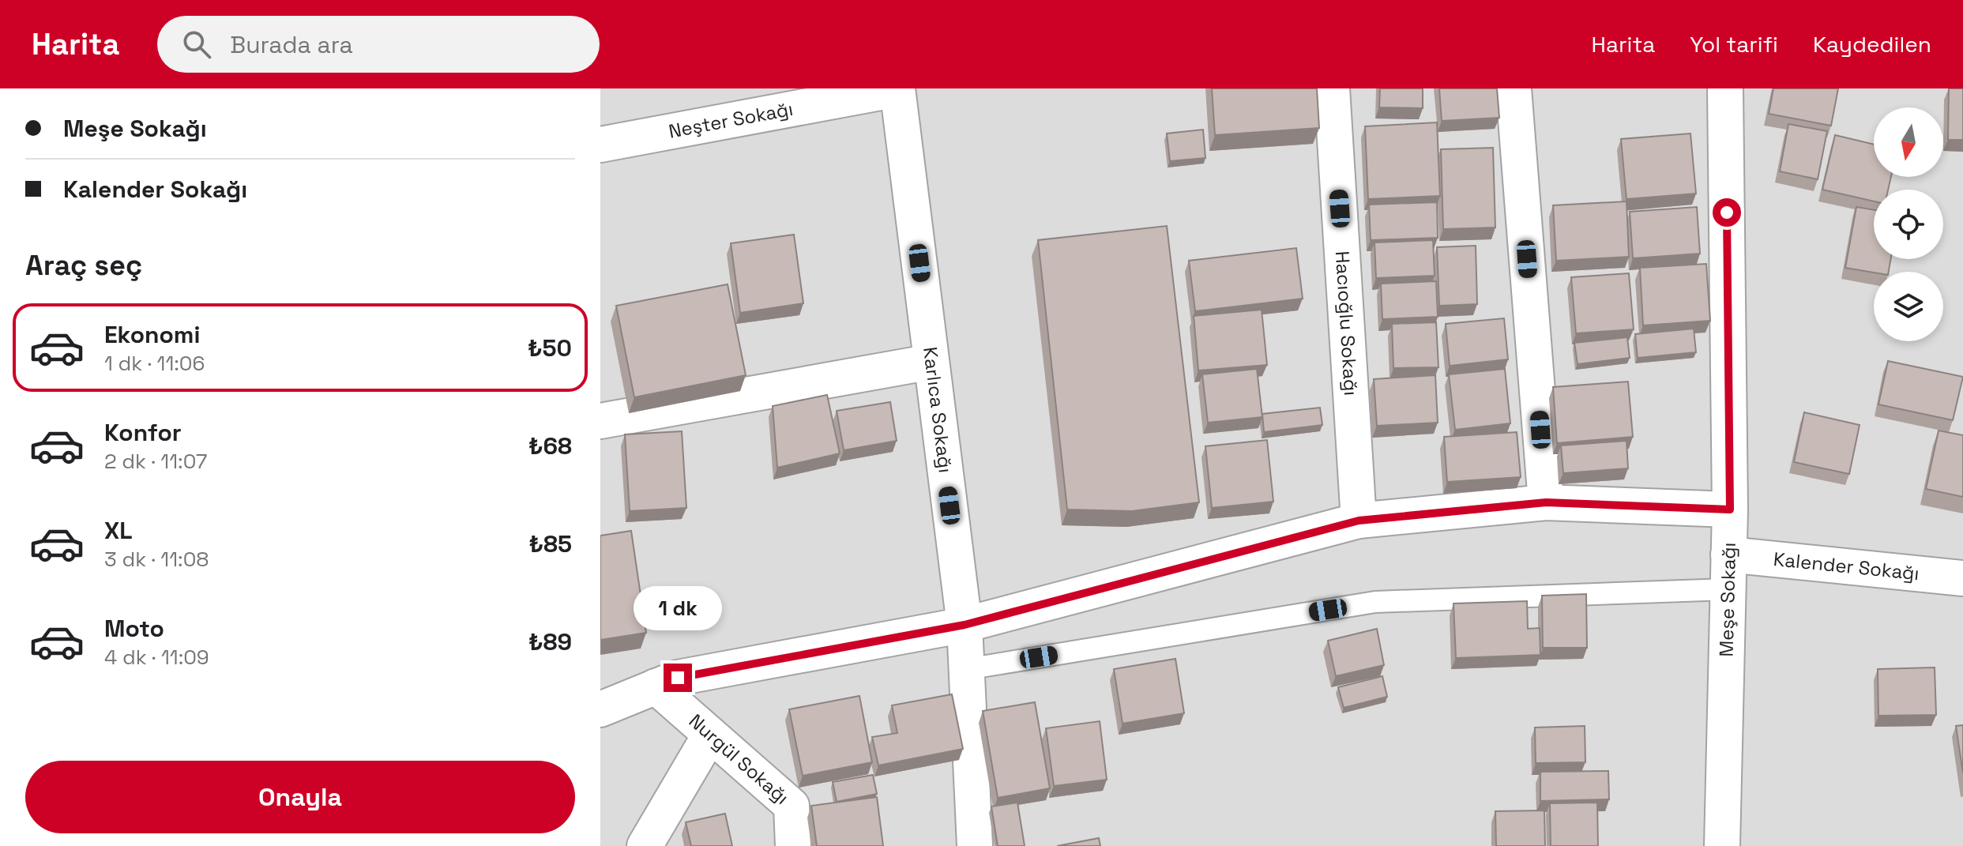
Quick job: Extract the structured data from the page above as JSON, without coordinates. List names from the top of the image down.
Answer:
{
  "streets": {
    "street": [
      "Neşter Sokağı",
      "Hacıoğlu Sokağı",
      "Karlıca Sokağı",
      "Kalender Sokağı",
      "Meşe Sokağı",
      "Nurgül Sokağı"
    ]
  },
  "crossings": [
    ["Neşter Sokağı", "Karlıca Sokağı"],
    ["Kalender Sokağı", "Meşe Sokağı"]
  ],
  "north": "bottom",
  "page": {
    "header": "Harita",
    "search": "Burada ara",
    "nav": ["Harita", "Yol tarifi", "Kaydedilen"],
    "banner": ["Meşe Sokağı", "Kalender Sokağı"],
    "heading": "Araç seç",
    "list": [
      {
        "name": "Ekonomi",
        "note": "1 dk · 11:06",
        "value": "₺50"
      },
      {
        "name": "Konfor",
        "note": "2 dk · 11:07",
        "value": "₺68"
      },
      {
        "name": "XL",
        "note": "3 dk · 11:08",
        "value": "₺85"
      },
      {
        "name": "Moto",
        "note": "4 dk · 11:09",
        "value": "₺89"
      }
    ],
    "bubble": "1 dk",
    "buttons": "Onayla"
  }
}
